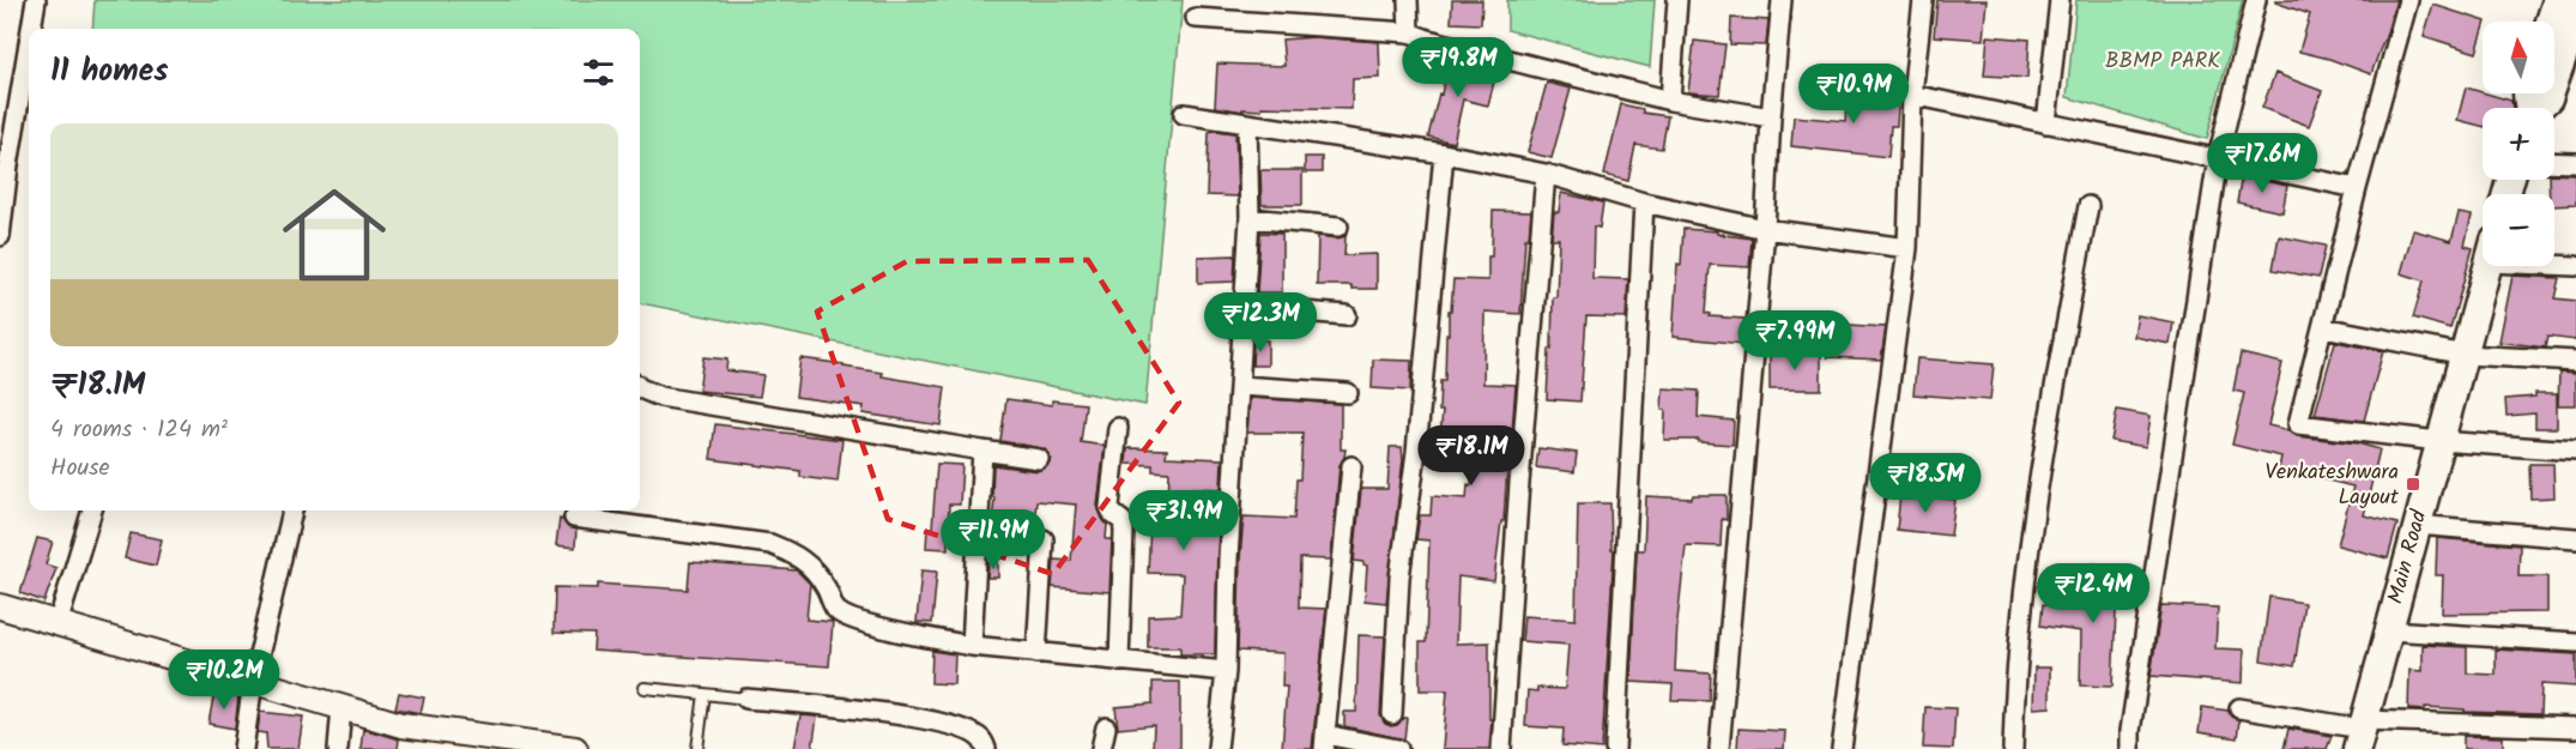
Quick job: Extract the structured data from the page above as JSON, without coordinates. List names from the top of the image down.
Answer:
{
  "streets": {
    "main road": ["Main Road"]
  },
  "parks": ["BBMP PARK"],
  "places": {
    "transit": ["Venkateshwara Layout"]
  },
  "north": "top",
  "page": {
    "map_buttons": ["+", "−"],
    "heading": "11 homes",
    "price": [
      "₹19.8M",
      "₹10.9M",
      "₹17.6M",
      "₹12.3M",
      "₹7.99M",
      "₹18.1M",
      "₹18.5M",
      "₹31.9M",
      "₹11.9M",
      "₹12.4M",
      "₹10.2M"
    ],
    "list": [
      {
        "name": "₹18.1M",
        "note": "4 rooms · 124 m² · House"
      }
    ]
  }
}
